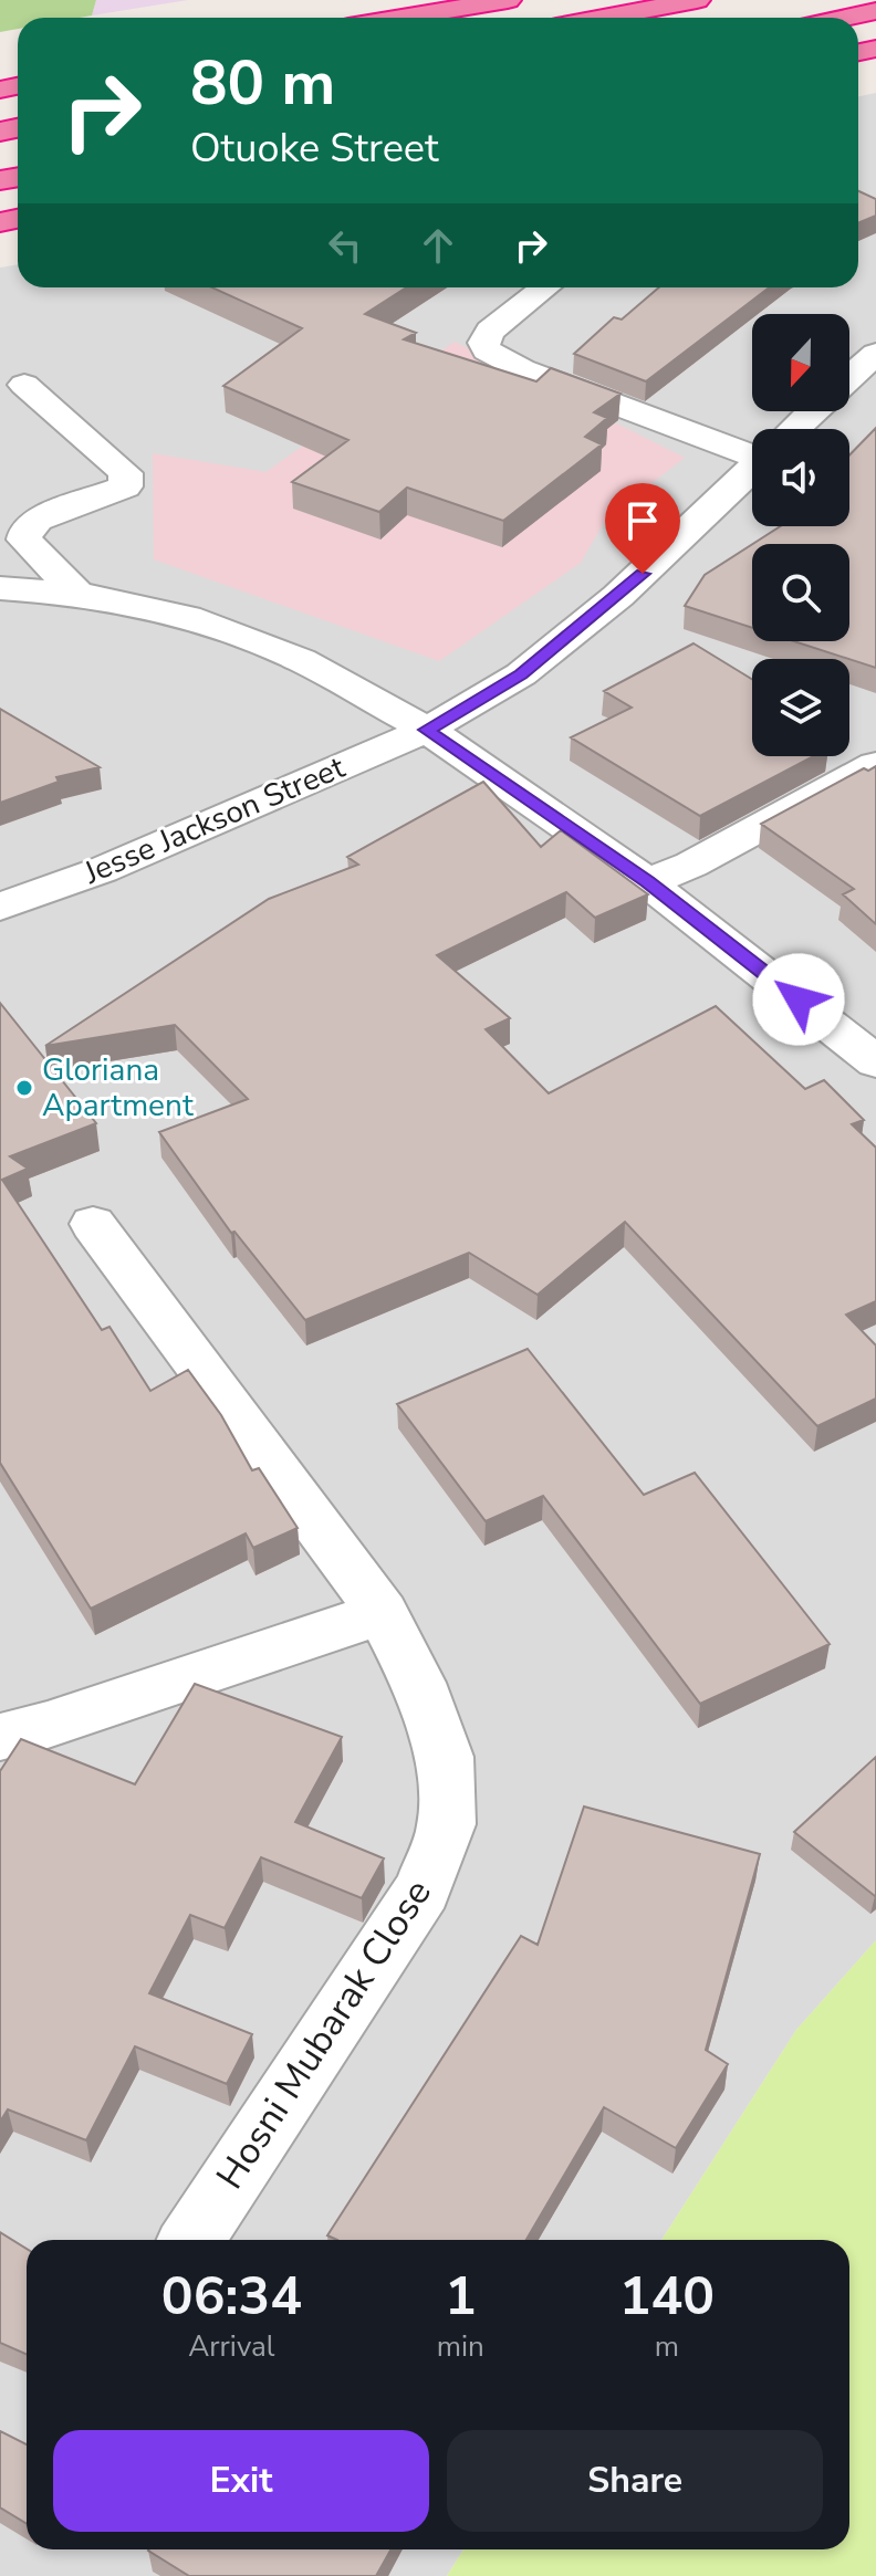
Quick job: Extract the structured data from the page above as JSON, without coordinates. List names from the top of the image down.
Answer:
{
  "streets": {
    "street": ["Jesse Jackson Street", "Hosni Mubarak Close"]
  },
  "places": ["Gloriana Apartment"],
  "north": "bottom",
  "page": {
    "turn": ["80 m", "Otuoke Street"],
    "eta": [
      "06:34",
      "Arrival",
      "1",
      "min",
      "140",
      "m"
    ],
    "buttons": ["Exit", "Share"]
  }
}
